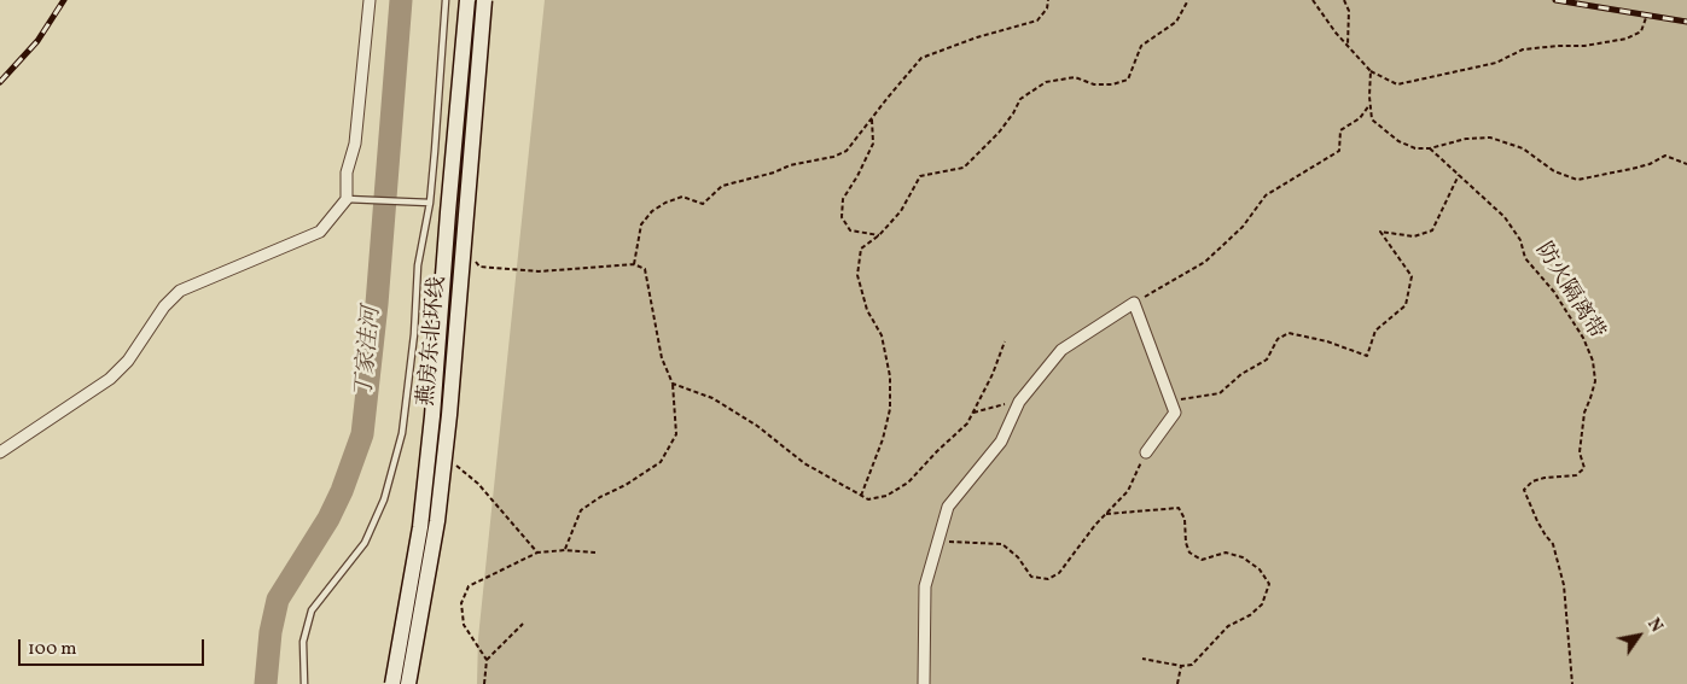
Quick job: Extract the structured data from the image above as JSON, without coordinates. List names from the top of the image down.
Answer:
{
  "streets": {
    "main road": ["燕房东北环线"],
    "path": ["防火隔离带"]
  },
  "water": ["丁家洼河"],
  "scale_bar": "100 m",
  "north": "top right"
}
